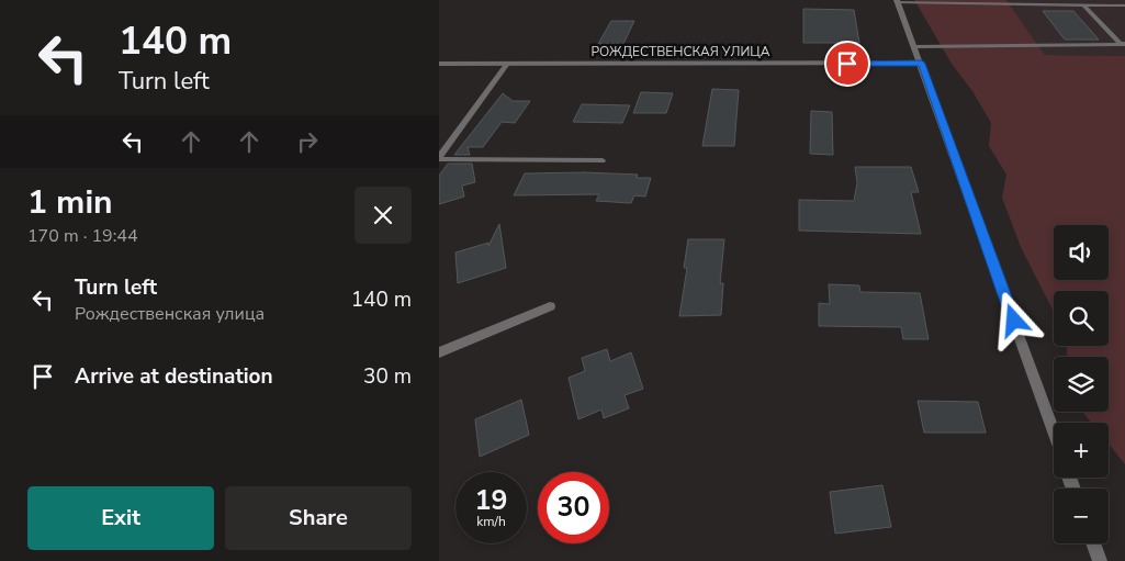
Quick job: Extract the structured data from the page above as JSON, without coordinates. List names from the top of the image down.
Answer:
{
  "streets": {
    "street": ["РОЖДЕСТВЕНСКАЯ УЛИЦА"]
  },
  "page": {
    "turn": ["140 m", "Turn left"],
    "heading": ["1 min", "170 m · 19:44"],
    "map_buttons": ["+", "−"],
    "list": [
      {
        "name": "Turn left",
        "note": "Рождественская улица",
        "value": "140 m"
      },
      {
        "name": "Arrive at destination",
        "value": "30 m"
      }
    ],
    "speed": "19 km/h",
    "limit": "30",
    "buttons": ["Exit", "Share"]
  }
}
